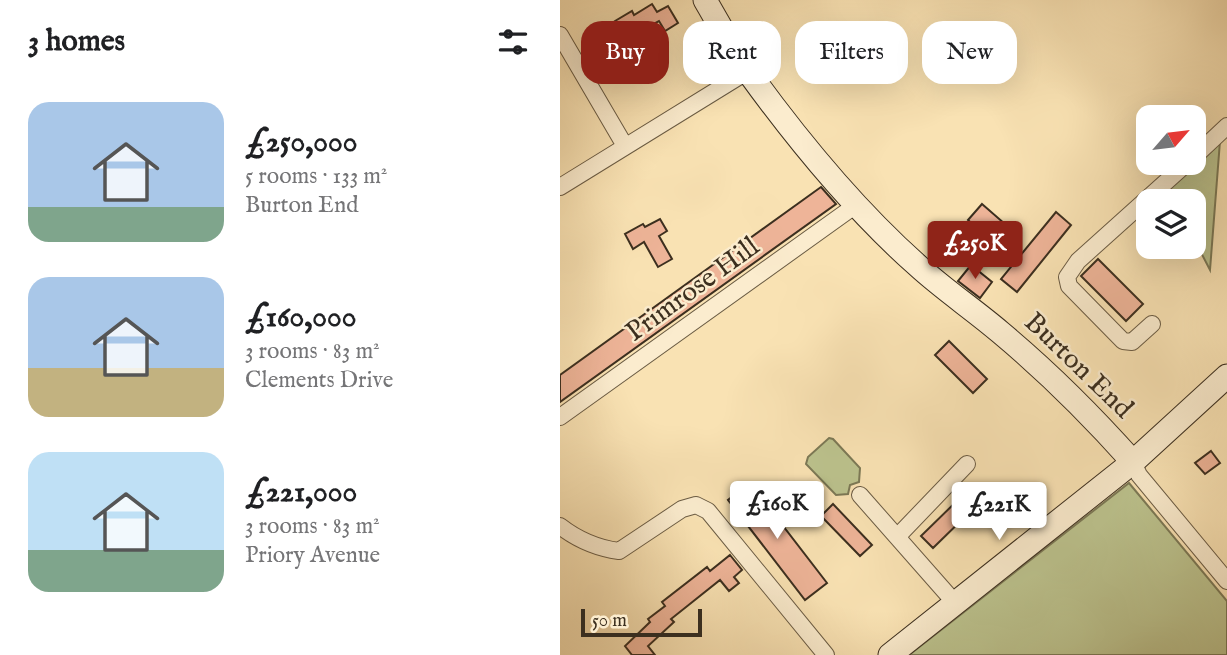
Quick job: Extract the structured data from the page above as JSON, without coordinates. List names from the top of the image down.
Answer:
{
  "streets": {
    "street": ["Primrose Hill", "Burton End"]
  },
  "crossings": [
    ["Primrose Hill", "Burton End"]
  ],
  "scale_bar": "50 m",
  "north": "top right",
  "page": {
    "heading": "3 homes",
    "chip": [
      "Buy",
      "Rent",
      "Filters",
      "New"
    ],
    "list": [
      {
        "name": "£250,000",
        "note": "5 rooms · 133 m² · Burton End"
      },
      {
        "name": "£160,000",
        "note": "3 rooms · 83 m² · Clements Drive"
      },
      {
        "name": "£221,000",
        "note": "3 rooms · 83 m² · Priory Avenue"
      }
    ],
    "price": ["£250K", "£160K", "£221K"],
    "scale": "50 m"
  }
}
